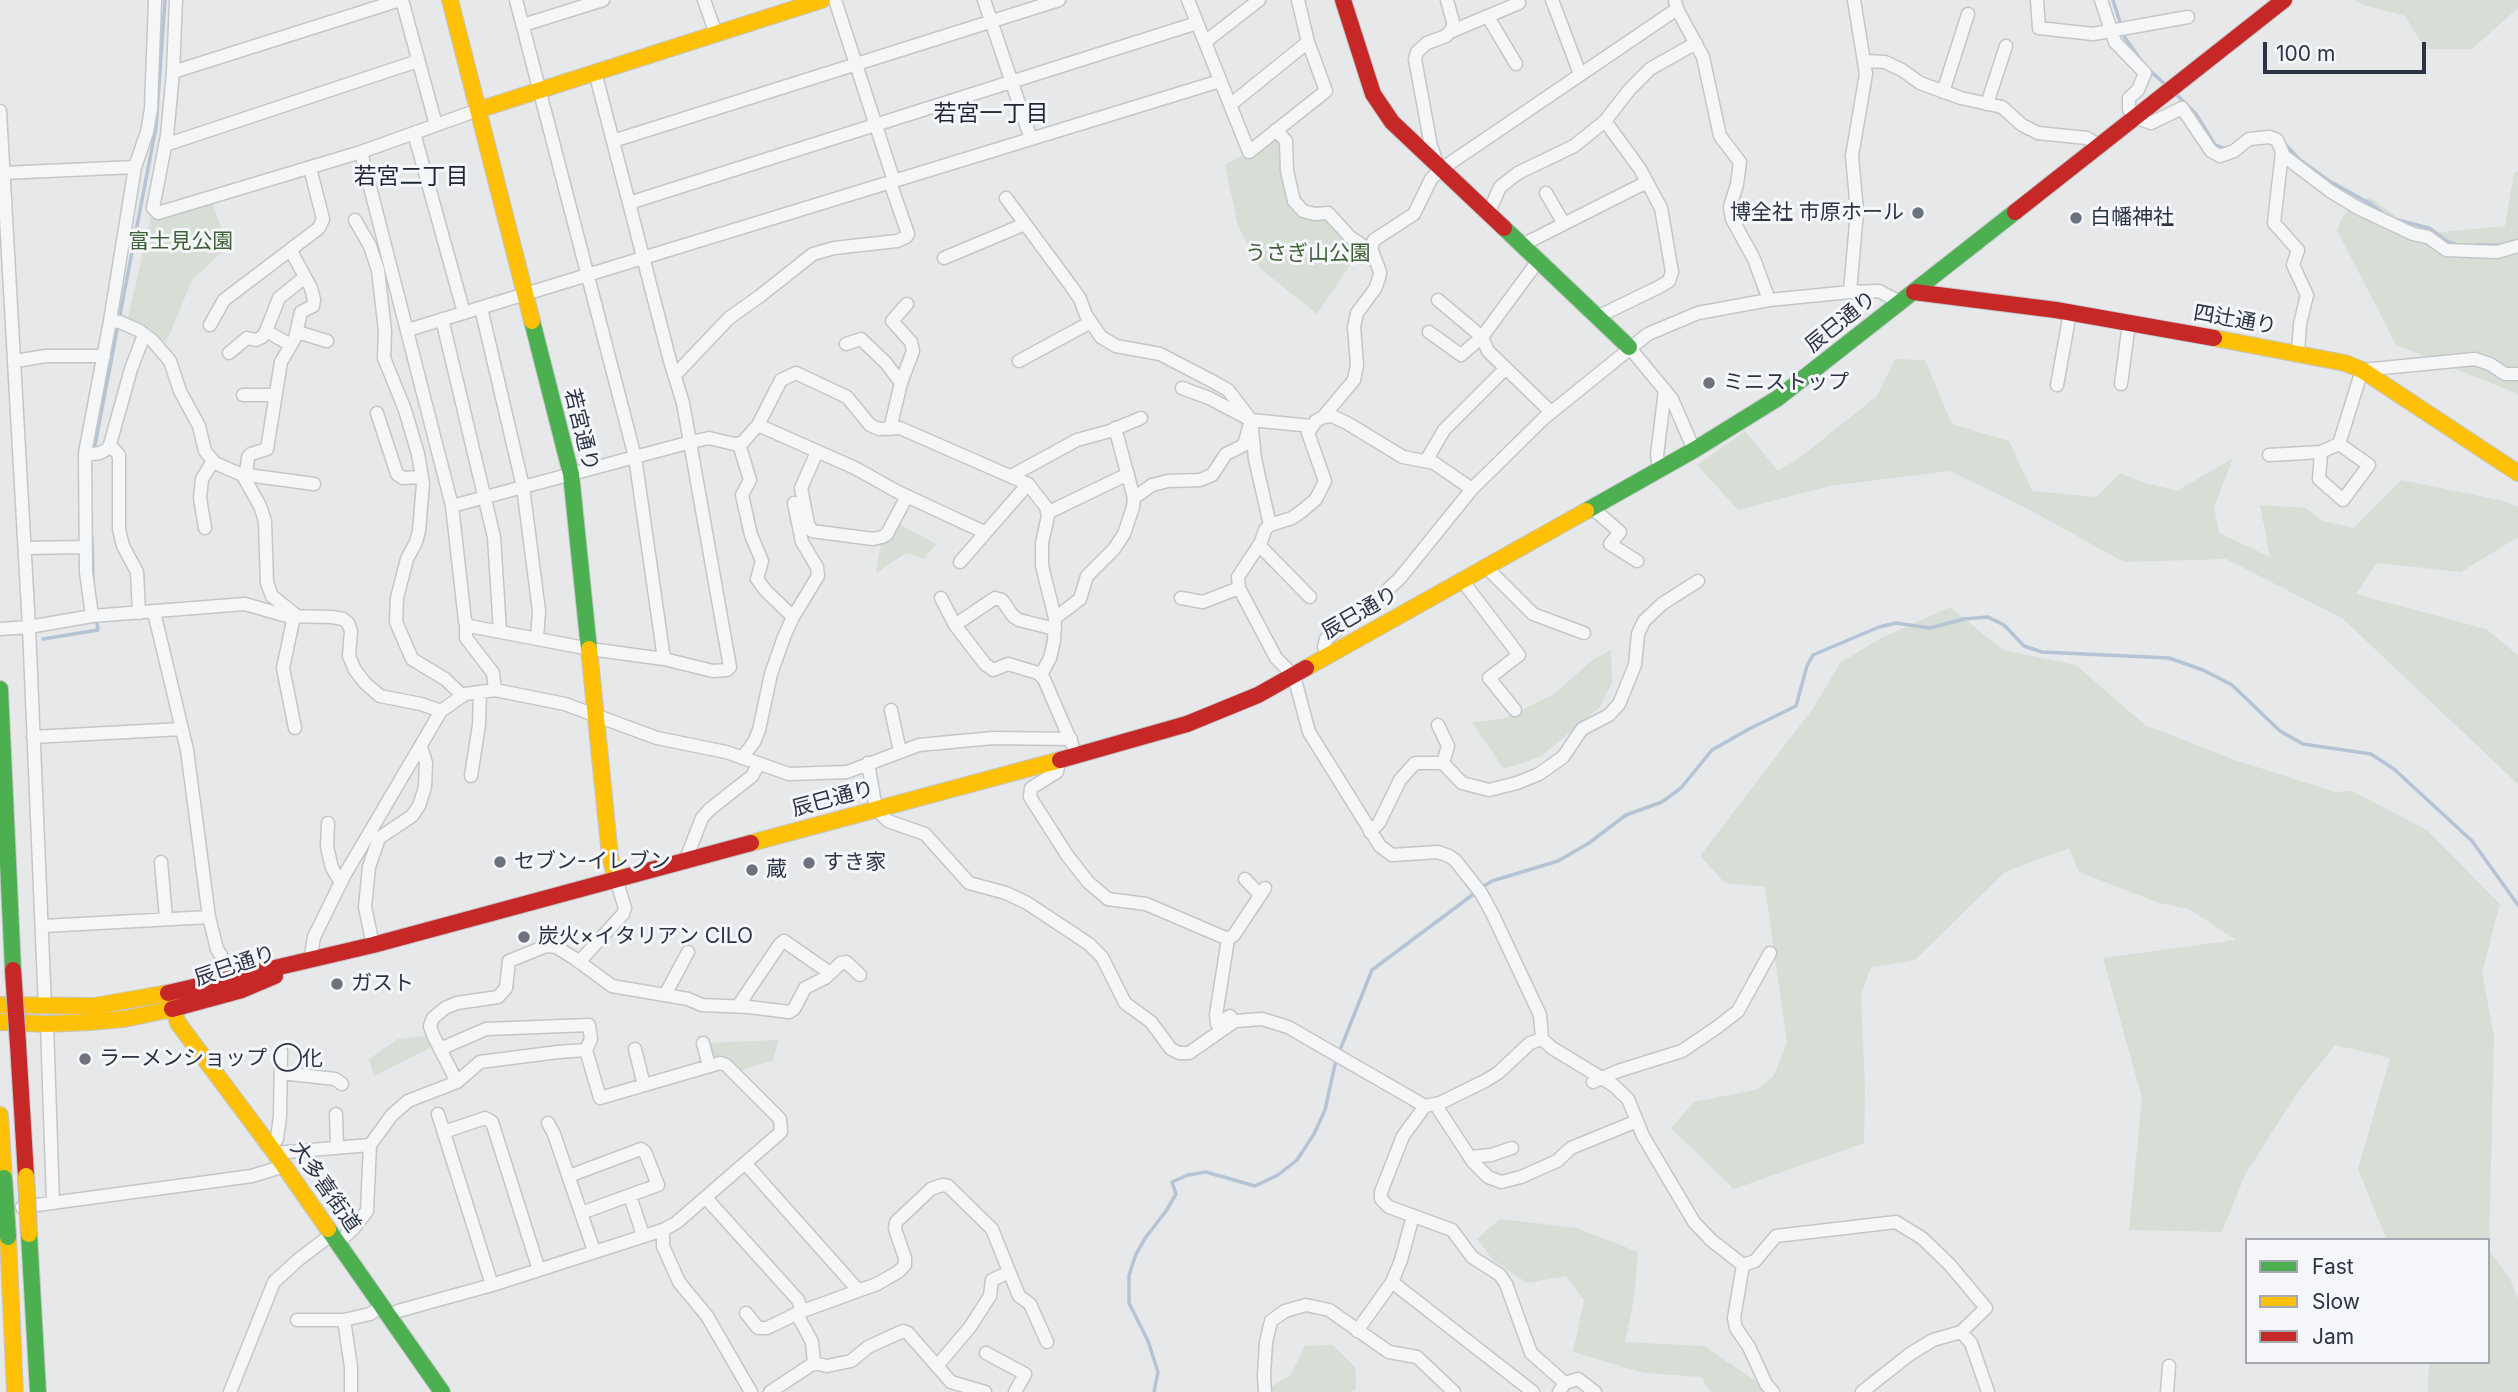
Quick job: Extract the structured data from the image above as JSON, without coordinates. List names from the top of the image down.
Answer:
{
  "streets": {
    "main road": [
      "四辻通り",
      "辰巳通り",
      "若宮通り",
      "大多喜街道"
    ]
  },
  "crossings": [
    ["四辻通り", "辰巳通り"],
    ["辰巳通り", "若宮通り"],
    ["辰巳通り", "大多喜街道"]
  ],
  "districts": ["若宮一丁目", "若宮二丁目"],
  "parks": ["富士見公園", "うさぎ山公園"],
  "places": [
    "博全社 市原ホール",
    "白幡神社",
    "ミニストップ",
    "セブン-イレブン",
    "すき家",
    "蔵",
    "炭火×イタリアン CILO",
    "ガスト",
    "ラーメンショップ ◯化"
  ],
  "legend": ["Fast", "Slow", "Jam"],
  "scale_bar": "100 m"
}
